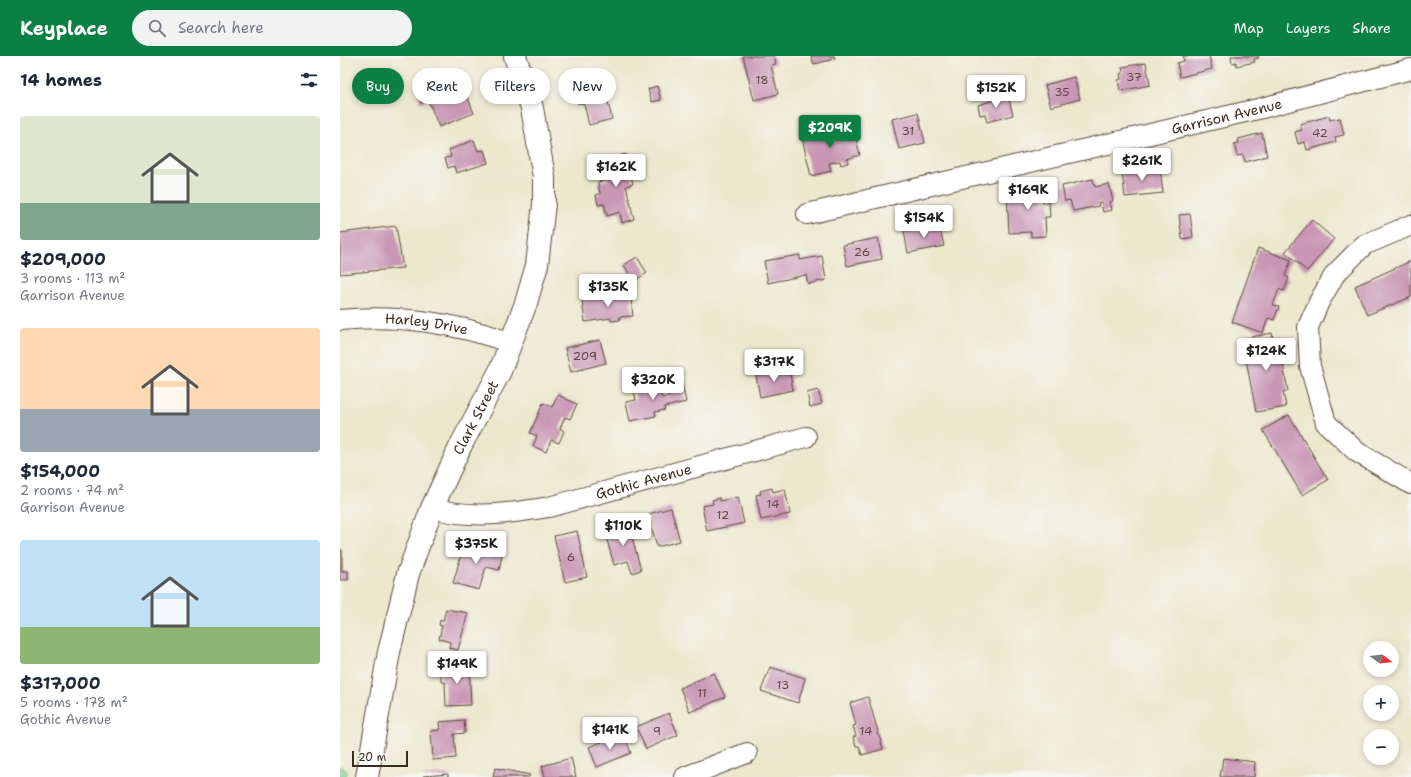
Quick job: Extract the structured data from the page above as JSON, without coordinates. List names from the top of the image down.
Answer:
{
  "streets": {
    "street": [
      "Garrison Avenue",
      "Harley Drive",
      "Clark Street",
      "Gothic Avenue"
    ]
  },
  "crossings": [
    ["Harley Drive", "Clark Street"],
    ["Clark Street", "Gothic Avenue"]
  ],
  "house_numbers": [
    "37",
    "18",
    "35",
    "31",
    "42",
    "26",
    "209",
    "14",
    "12",
    "6",
    "13",
    "11",
    "9",
    "14"
  ],
  "scale_bar": "20 m",
  "north": "right",
  "page": {
    "header": "Keyplace",
    "search": "Search here",
    "nav": ["Map", "Layers", "Share"],
    "heading": "14 homes",
    "chip": [
      "Buy",
      "Rent",
      "Filters",
      "New"
    ],
    "price": [
      "$152K",
      "$209K",
      "$261K",
      "$162K",
      "$169K",
      "$154K",
      "$135K",
      "$124K",
      "$317K",
      "$320K",
      "$110K",
      "$375K",
      "$149K",
      "$141K"
    ],
    "list": [
      {
        "name": "$209,000",
        "note": "3 rooms · 113 m² · Garrison Avenue"
      },
      {
        "name": "$154,000",
        "note": "2 rooms · 74 m² · Garrison Avenue"
      },
      {
        "name": "$317,000",
        "note": "5 rooms · 178 m² · Gothic Avenue"
      }
    ],
    "map_buttons": ["+", "−"],
    "scale": "20 m"
  }
}
